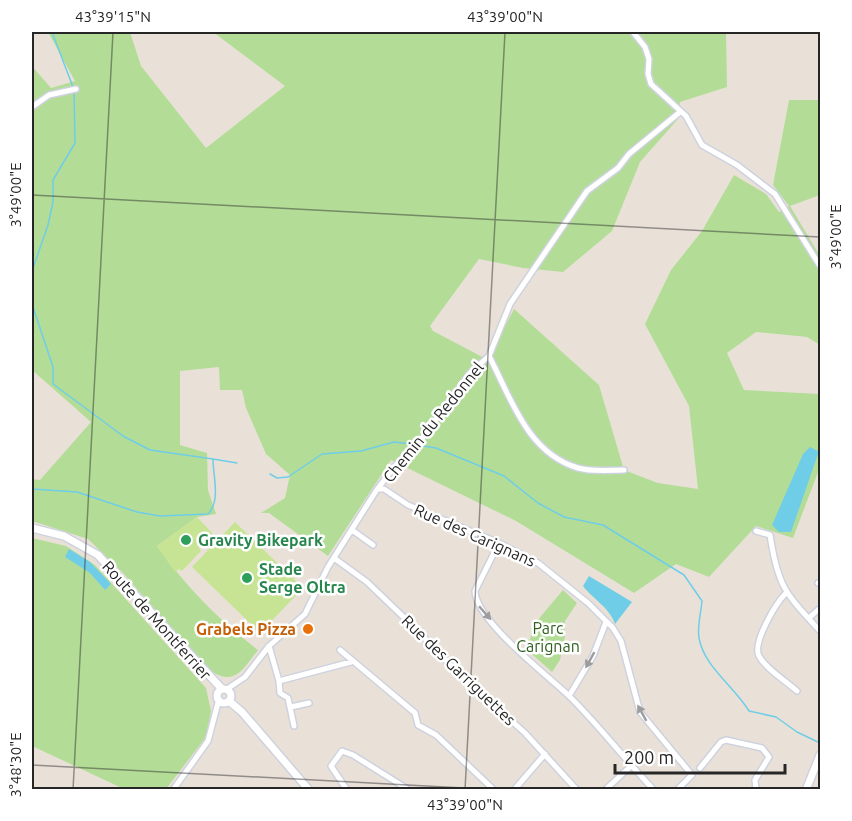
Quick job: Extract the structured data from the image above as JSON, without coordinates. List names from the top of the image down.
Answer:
{
  "streets": {
    "street": [
      "Chemin du Redonnel",
      "Rue des Carignans",
      "Route de Montferrier",
      "Rue des Garriguettes"
    ]
  },
  "crossings": [
    ["Chemin du Redonnel", "Rue des Carignans"],
    ["Chemin du Redonnel", "Route de Montferrier"],
    ["Chemin du Redonnel", "Rue des Garriguettes"]
  ],
  "parks": ["Parc Carignan"],
  "places": ["Gravity Bikepark", "Stade Serge Oltra", "Grabels Pizza"],
  "scale_bar": "200 m",
  "coordinates": [
    "43°39'15\"N",
    "43°39'00\"N",
    "3°49'00\"E",
    "3°48'30\"E"
  ]
}
